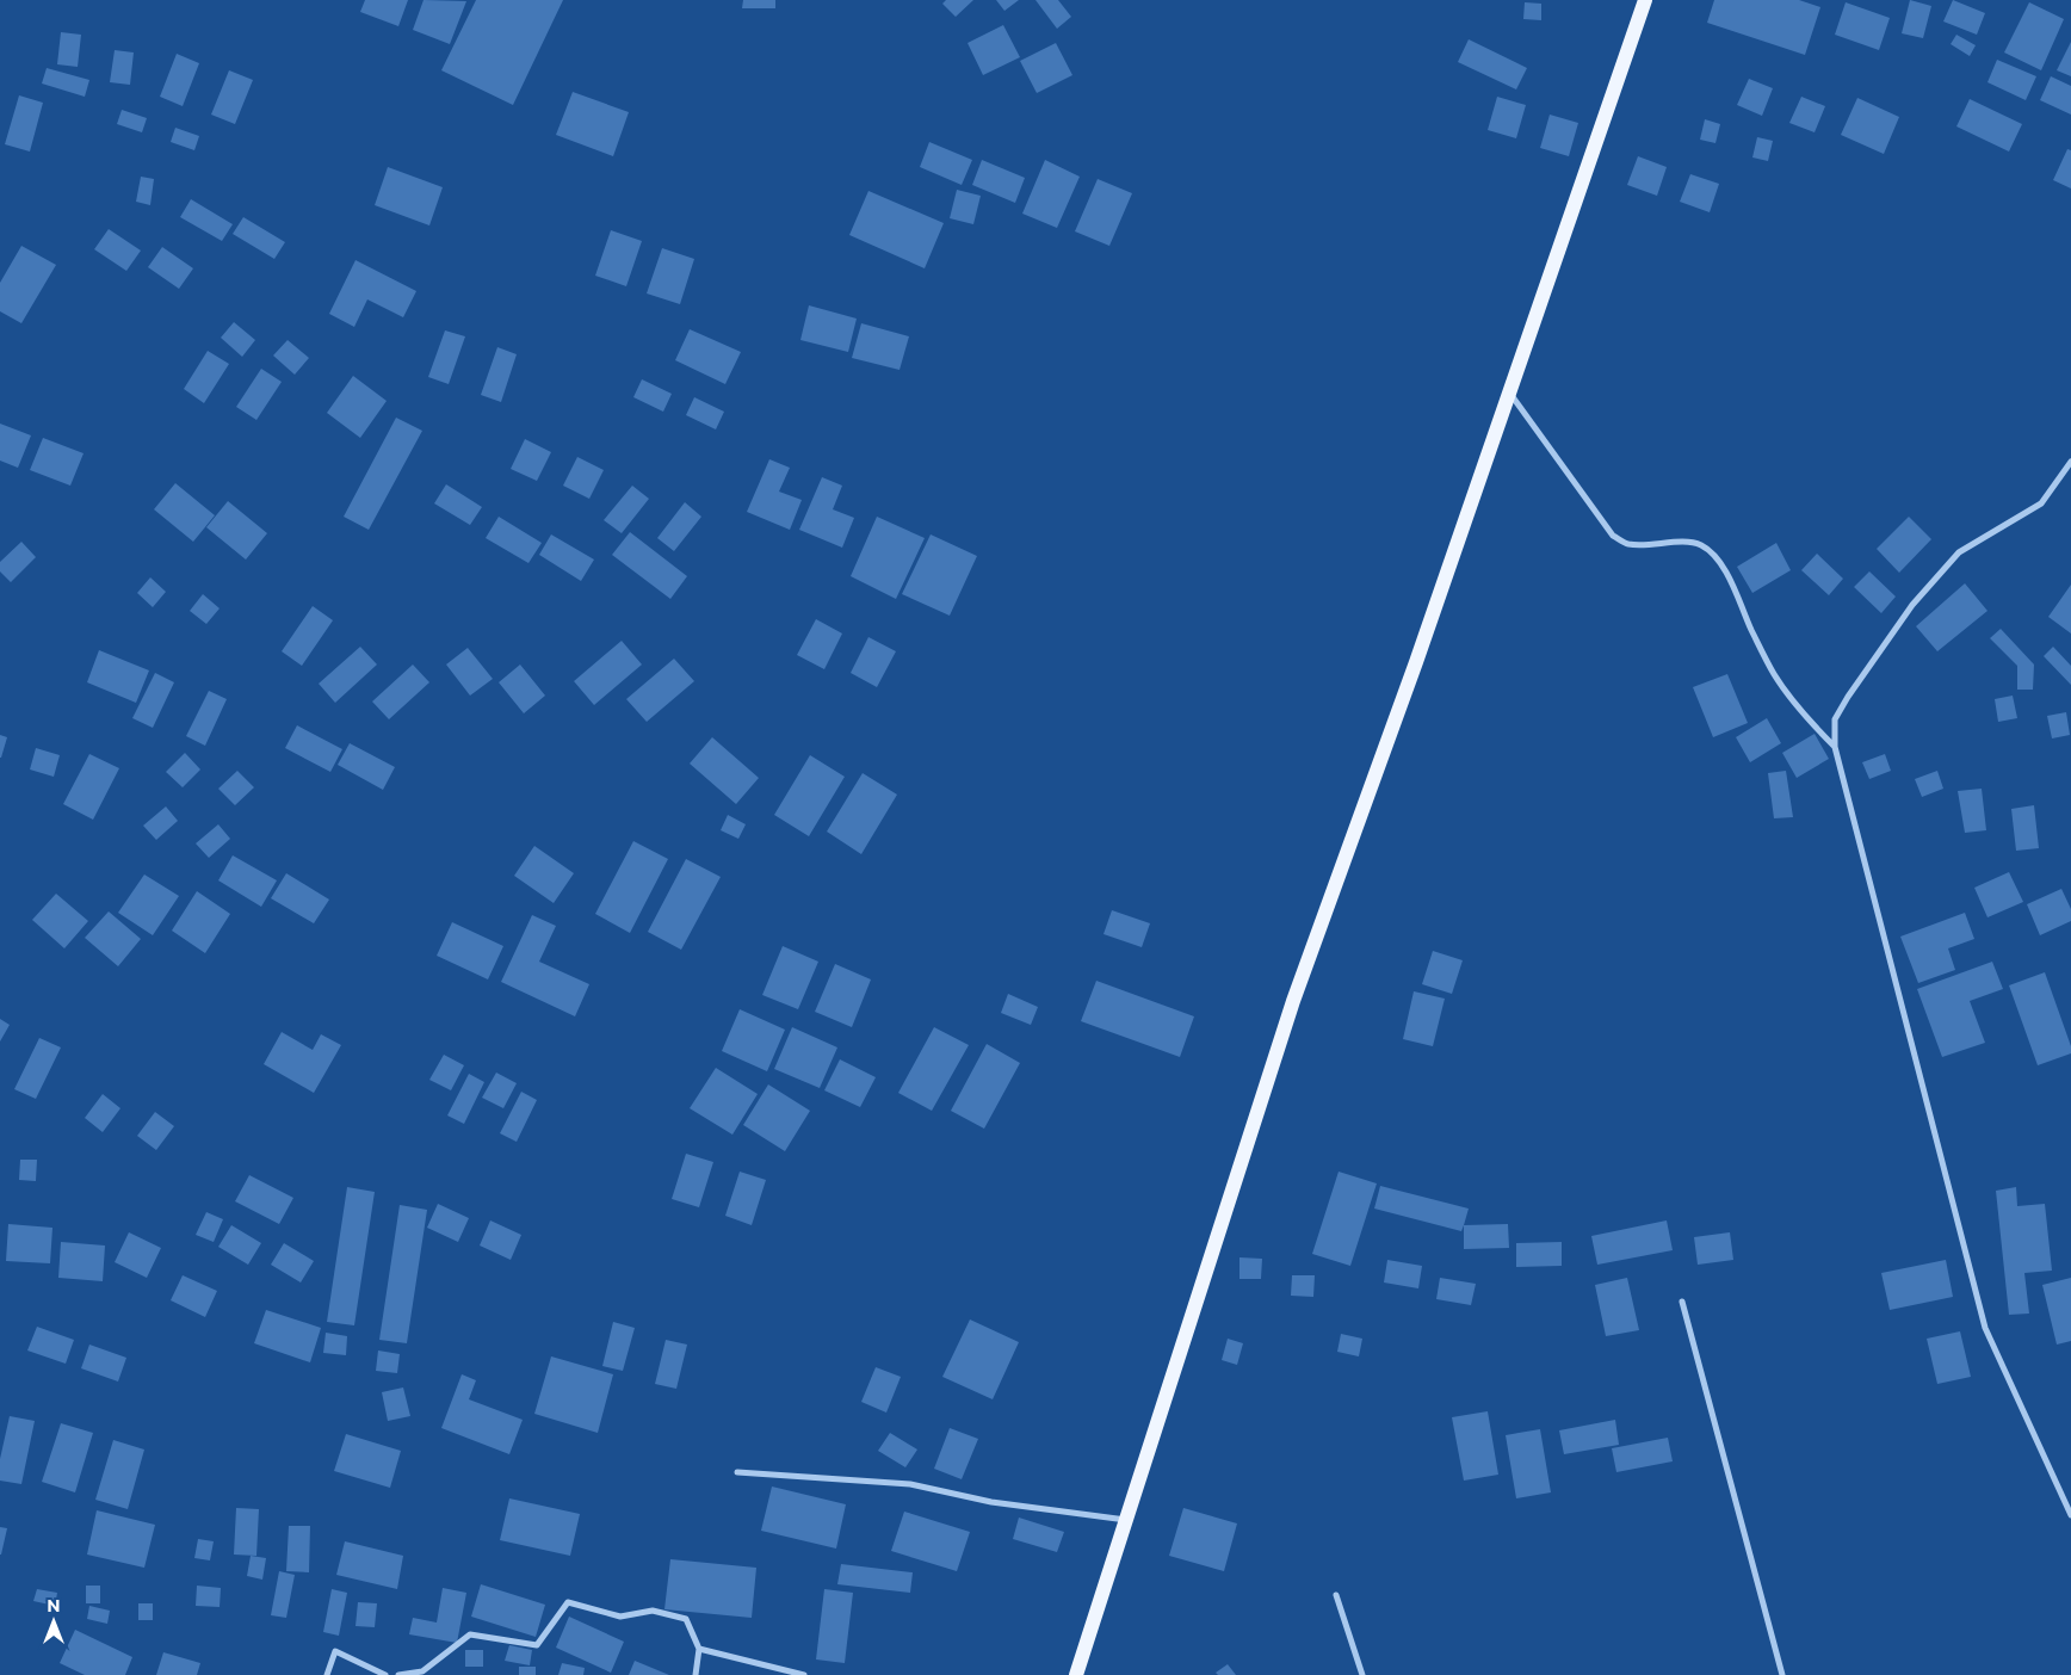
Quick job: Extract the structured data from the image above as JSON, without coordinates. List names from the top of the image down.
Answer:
{
  "north": "top"
}
